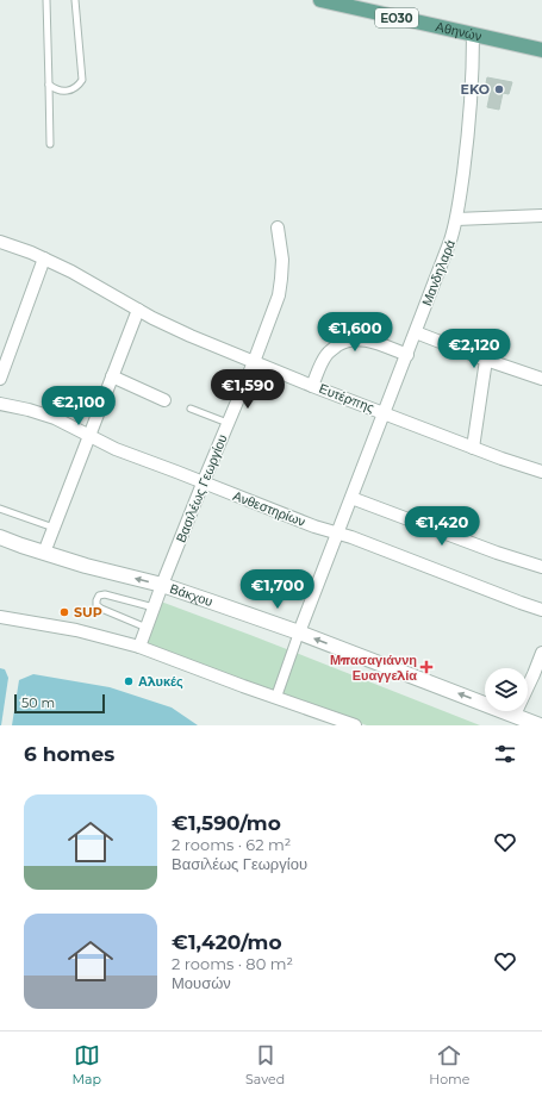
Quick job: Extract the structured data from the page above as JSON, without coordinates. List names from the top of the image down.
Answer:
{
  "streets": {
    "main road": ["ΕΟ30", "Αθηνών"],
    "street": [
      "Μανδηλαρά",
      "Ευτέρπης",
      "Βασιλέως Γεωργίου",
      "Ανθεστηρίων",
      "Βάκχου"
    ]
  },
  "crossings": [
    ["Αθηνών", "Μανδηλαρά"],
    ["Μανδηλαρά", "Ευτέρπης"],
    ["Μανδηλαρά", "Ανθεστηρίων"],
    ["Μανδηλαρά", "Βάκχου"],
    ["Ευτέρπης", "Βασιλέως Γεωργίου"],
    ["Βασιλέως Γεωργίου", "Ανθεστηρίων"],
    ["Βασιλέως Γεωργίου", "Βάκχου"]
  ],
  "places": {
    "other": ["EKO", "SUP", "Αλυκές"],
    "health": ["Μπασαγιάννη Ευαγγελία"]
  },
  "scale_bar": "50 m",
  "page": {
    "price": [
      "€1,600",
      "€2,120",
      "€1,590",
      "€2,100",
      "€1,420",
      "€1,700"
    ],
    "scale": "50 m",
    "heading": "6 homes",
    "list": [
      {
        "name": "€1,590/mo",
        "note": "2 rooms · 62 m² · Βασιλέως Γεωργίου"
      },
      {
        "name": "€1,420/mo",
        "note": "2 rooms · 80 m² · Μουσών"
      }
    ],
    "tabs": ["Map", "Saved", "Home"]
  }
}
